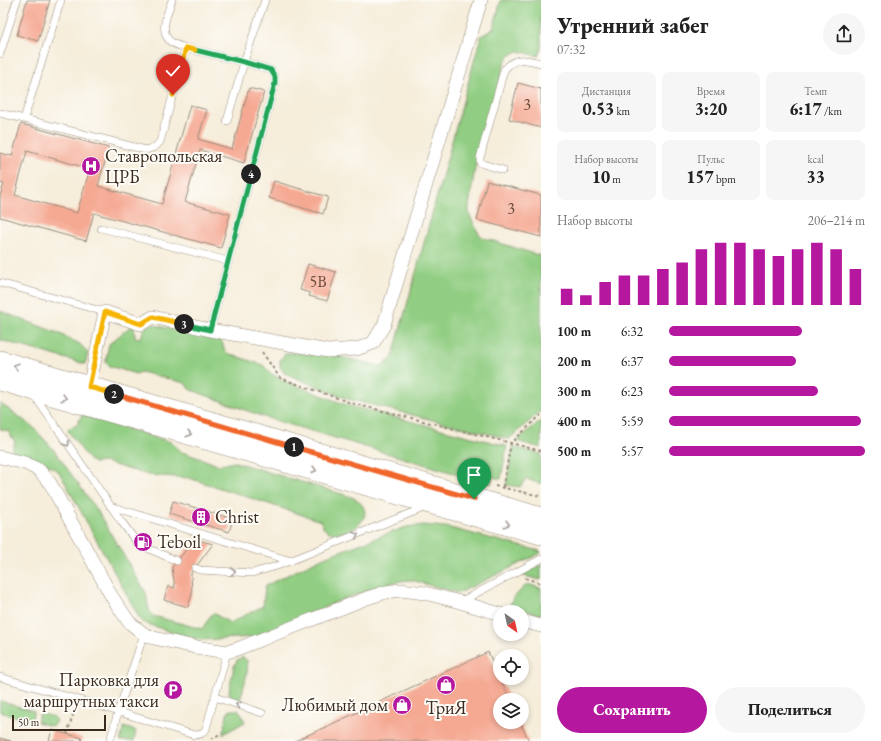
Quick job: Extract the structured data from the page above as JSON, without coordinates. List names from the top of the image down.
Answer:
{
  "places": {
    "hospital": ["Ставропольская ЦРБ"],
    "building": ["Christ"],
    "fuel station": ["Teboil"],
    "shop": ["ТриЯ", "Любимый дом"],
    "parking": ["Парковка для маршрутных такси"]
  },
  "house_numbers": ["3", "3", "5В"],
  "scale_bar": "50 m",
  "north": "bottom right",
  "page": {
    "heading": ["Утренний забег", "07:32"],
    "stats": [
      ["Дистанция", "0.53 km"],
      ["Время", "3:20"],
      ["Темп", "6:17 /km"],
      ["Набор высоты", "10 m"],
      ["Пульс", "157 bpm"],
      ["kcal", "33"]
    ],
    "pins": [
      "4",
      "3",
      "2",
      "1"
    ],
    "chart": ["Набор высоты", "206–214 m"],
    "list": [
      {
        "name": "100 m",
        "note": "6:32"
      },
      {
        "name": "200 m",
        "note": "6:37"
      },
      {
        "name": "300 m",
        "note": "6:23"
      },
      {
        "name": "400 m",
        "note": "5:59"
      },
      {
        "name": "500 m",
        "note": "5:57"
      }
    ],
    "buttons": ["Сохранить", "Поделиться"],
    "scale": "50 m"
  }
}
